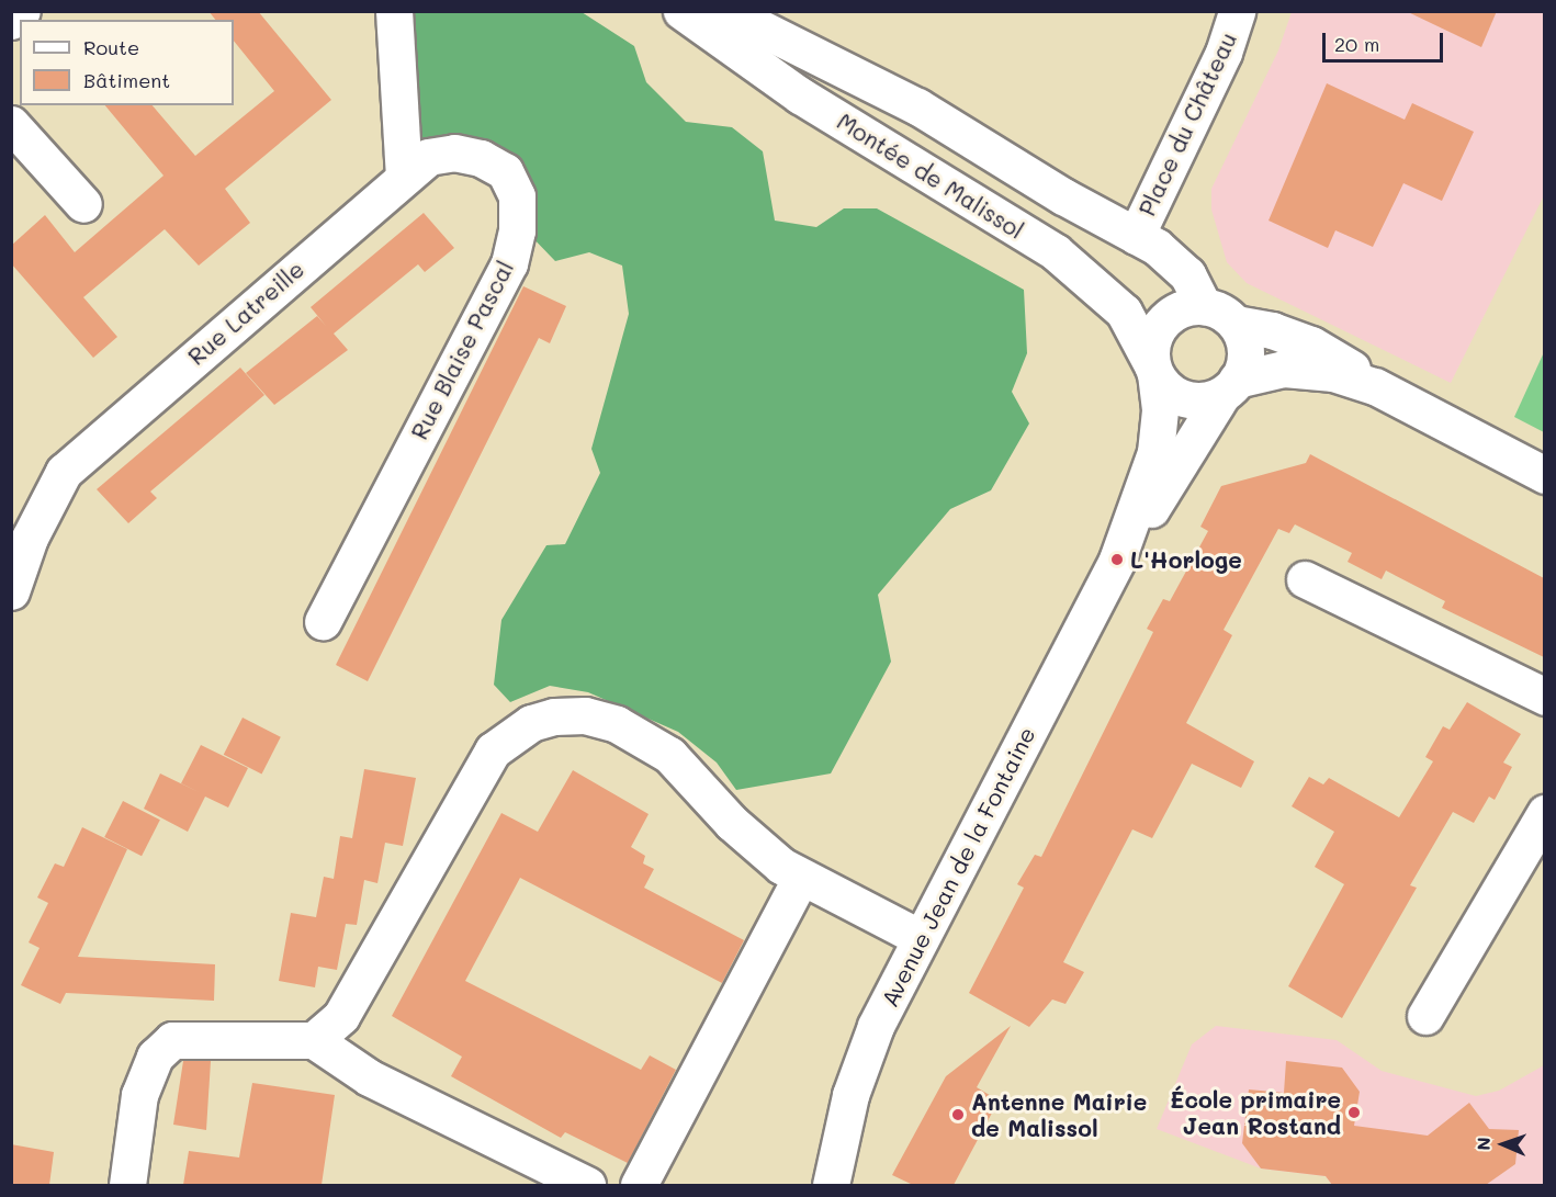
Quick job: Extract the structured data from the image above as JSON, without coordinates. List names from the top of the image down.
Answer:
{
  "streets": {
    "street": [
      "Place du Château",
      "Montée de Malissol",
      "Rue Latreille",
      "Rue Blaise Pascal",
      "Avenue Jean de la Fontaine"
    ]
  },
  "crossings": [
    ["Place du Château", "Montée de Malissol"],
    ["Montée de Malissol", "Avenue Jean de la Fontaine"],
    ["Rue Latreille", "Rue Blaise Pascal"]
  ],
  "places": ["L'Horloge", "École primaire Jean Rostand", "Antenne Mairie de Malissol"],
  "legend": ["Route", "Bâtiment"],
  "scale_bar": "20 m",
  "north": "left"
}
